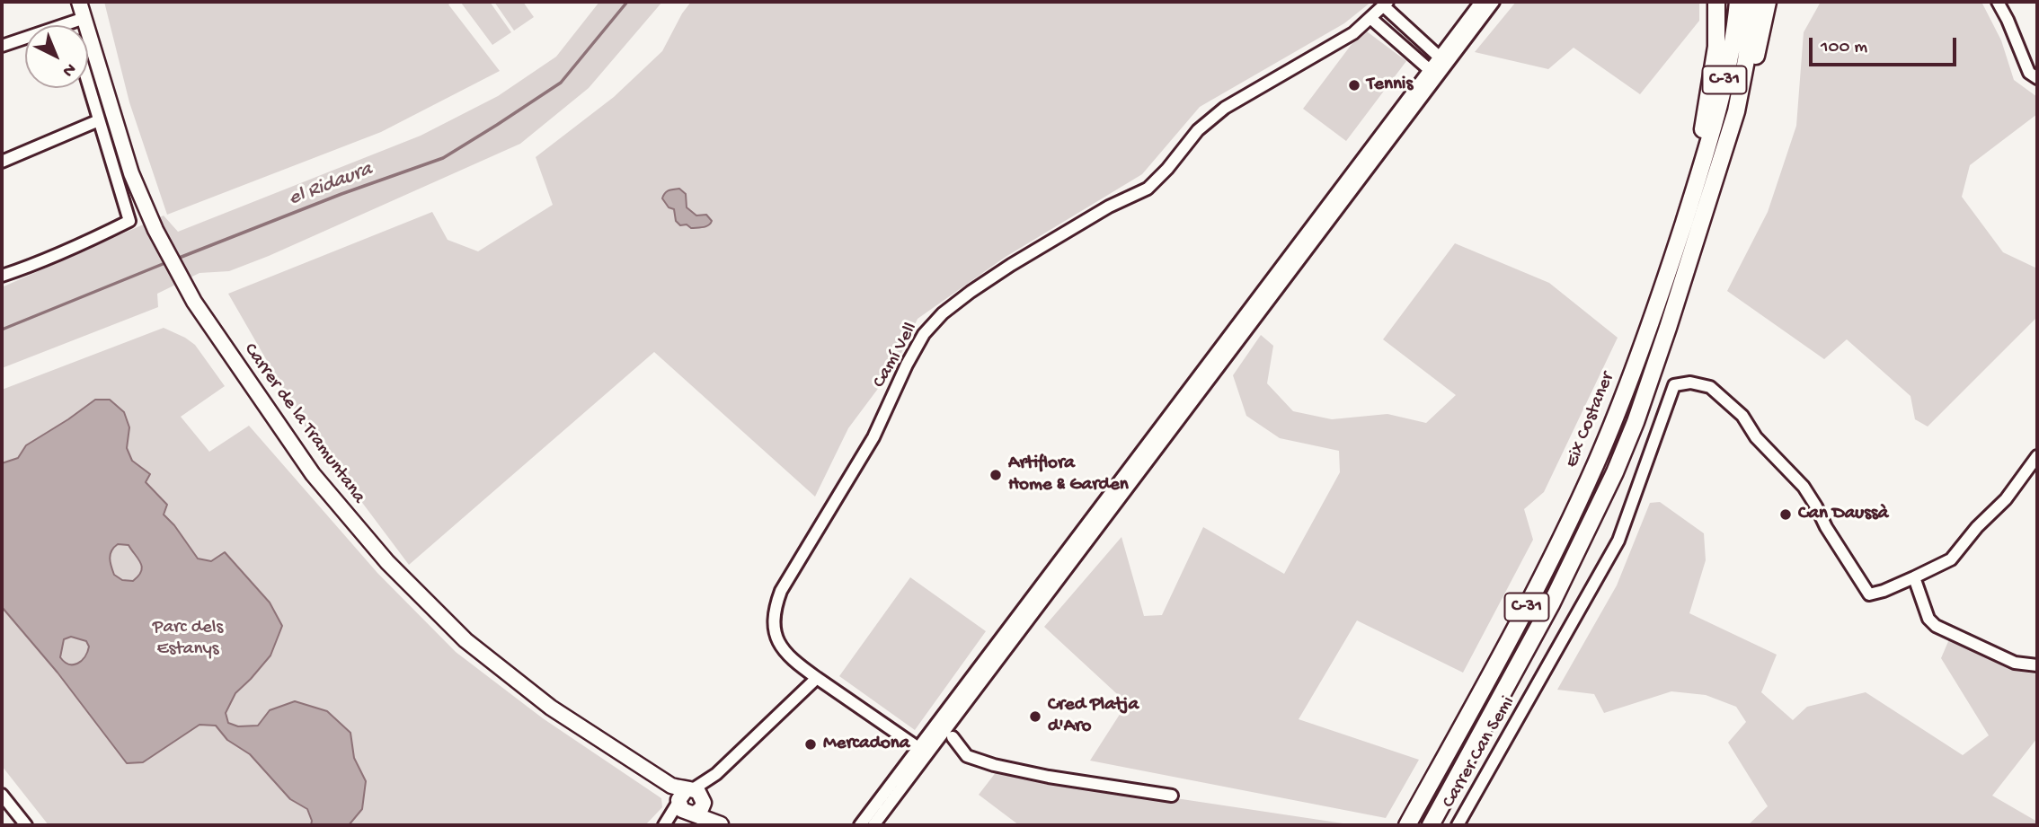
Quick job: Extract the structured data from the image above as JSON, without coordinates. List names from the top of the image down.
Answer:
{
  "streets": {
    "highway": ["C-31", "Eix Costaner"],
    "main road": ["Carrer de la Tramuntana"],
    "street": ["Camí Vell", "Carrer Can Semi"]
  },
  "crossings": [
    ["C-31", "Eix Costaner"]
  ],
  "water": ["el Ridaura"],
  "parks": ["Parc dels Estanys"],
  "places": [
    "Tennis",
    "Artiflora Home & Garden",
    "Can Daussà",
    "Cred Platja d'Aro",
    "Mercadona"
  ],
  "scale_bar": "100 m",
  "north": "bottom right"
}
